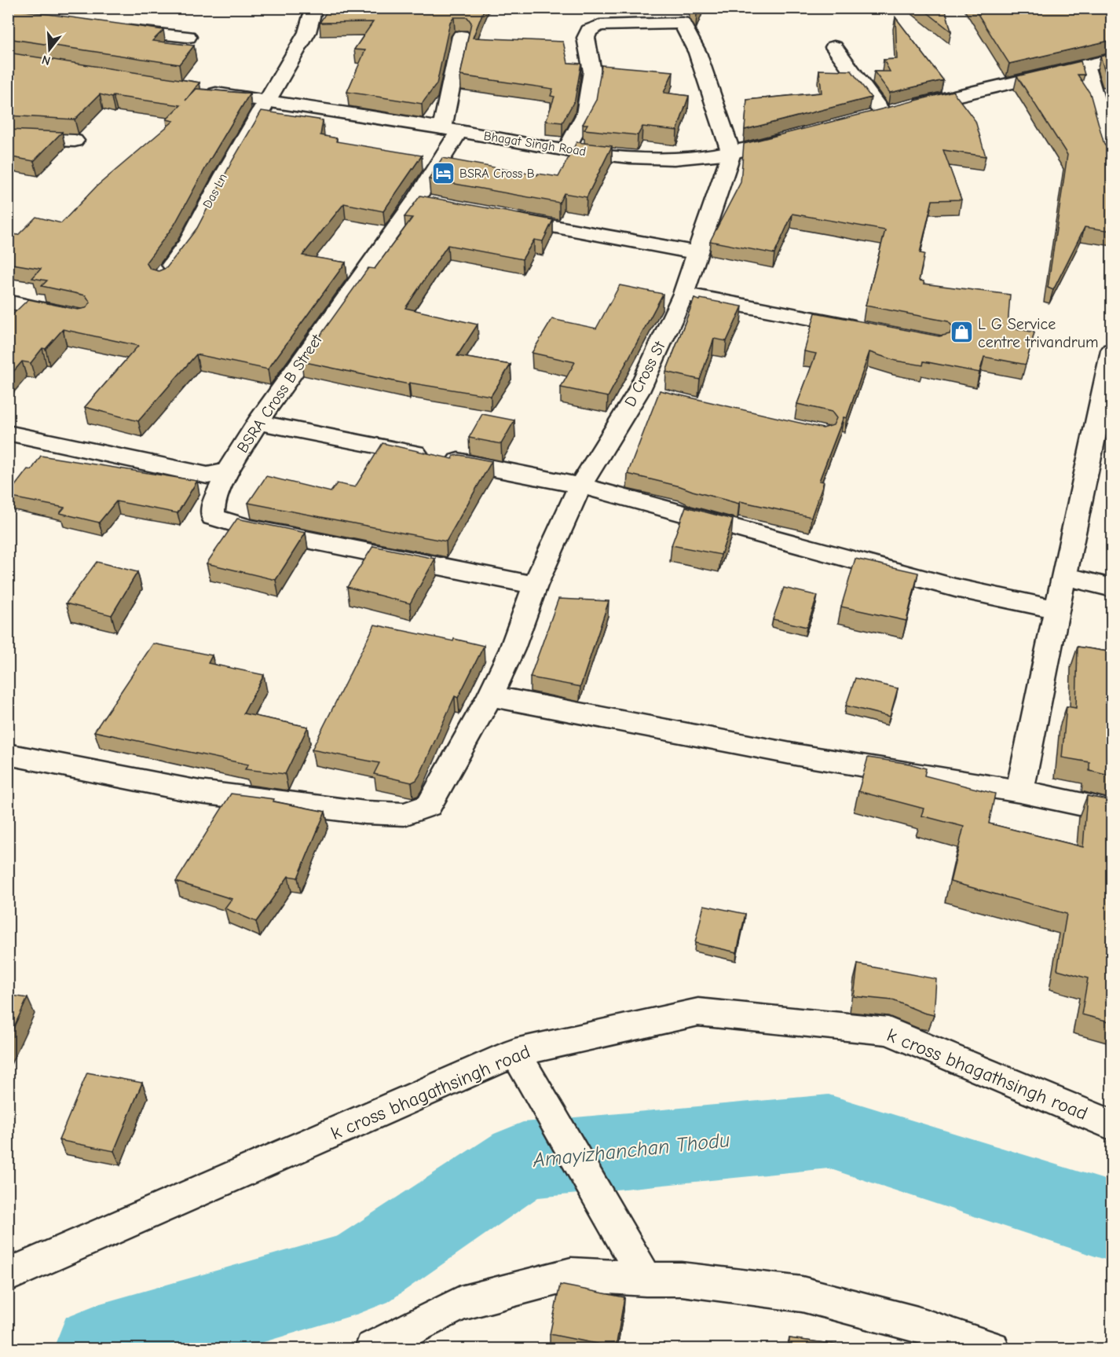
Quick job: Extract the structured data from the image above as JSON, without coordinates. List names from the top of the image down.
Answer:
{
  "streets": {
    "street": [
      "Bhagat Singh Road",
      "Das Ln",
      "D Cross St",
      "BSRA Cross B Street",
      "k cross bhagathsingh road"
    ]
  },
  "crossings": [
    ["Bhagat Singh Road", "Das Ln"],
    ["Bhagat Singh Road", "D Cross St"],
    ["Bhagat Singh Road", "BSRA Cross B Street"],
    ["D Cross St", "BSRA Cross B Street"]
  ],
  "water": ["Amayizhanchan Thodu"],
  "places": {
    "hotel": ["BSRA Cross B"],
    "shop": ["L G Service centre trivandrum"]
  },
  "north": "bottom"
}
